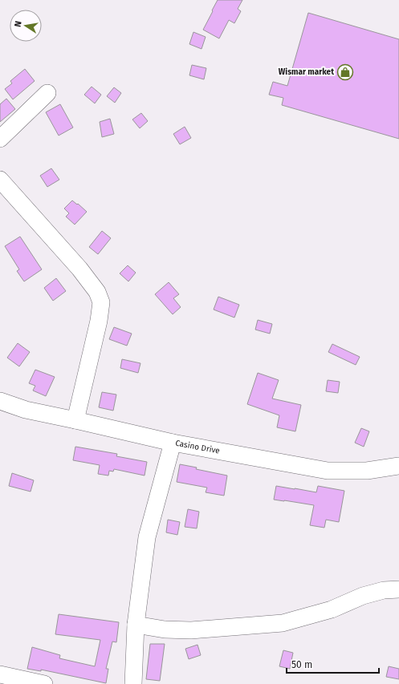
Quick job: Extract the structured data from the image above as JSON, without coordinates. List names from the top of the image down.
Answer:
{
  "streets": {
    "street": ["Casino Drive"]
  },
  "places": {
    "shop": ["Wismar market"]
  },
  "scale_bar": "50 m",
  "north": "left"
}
